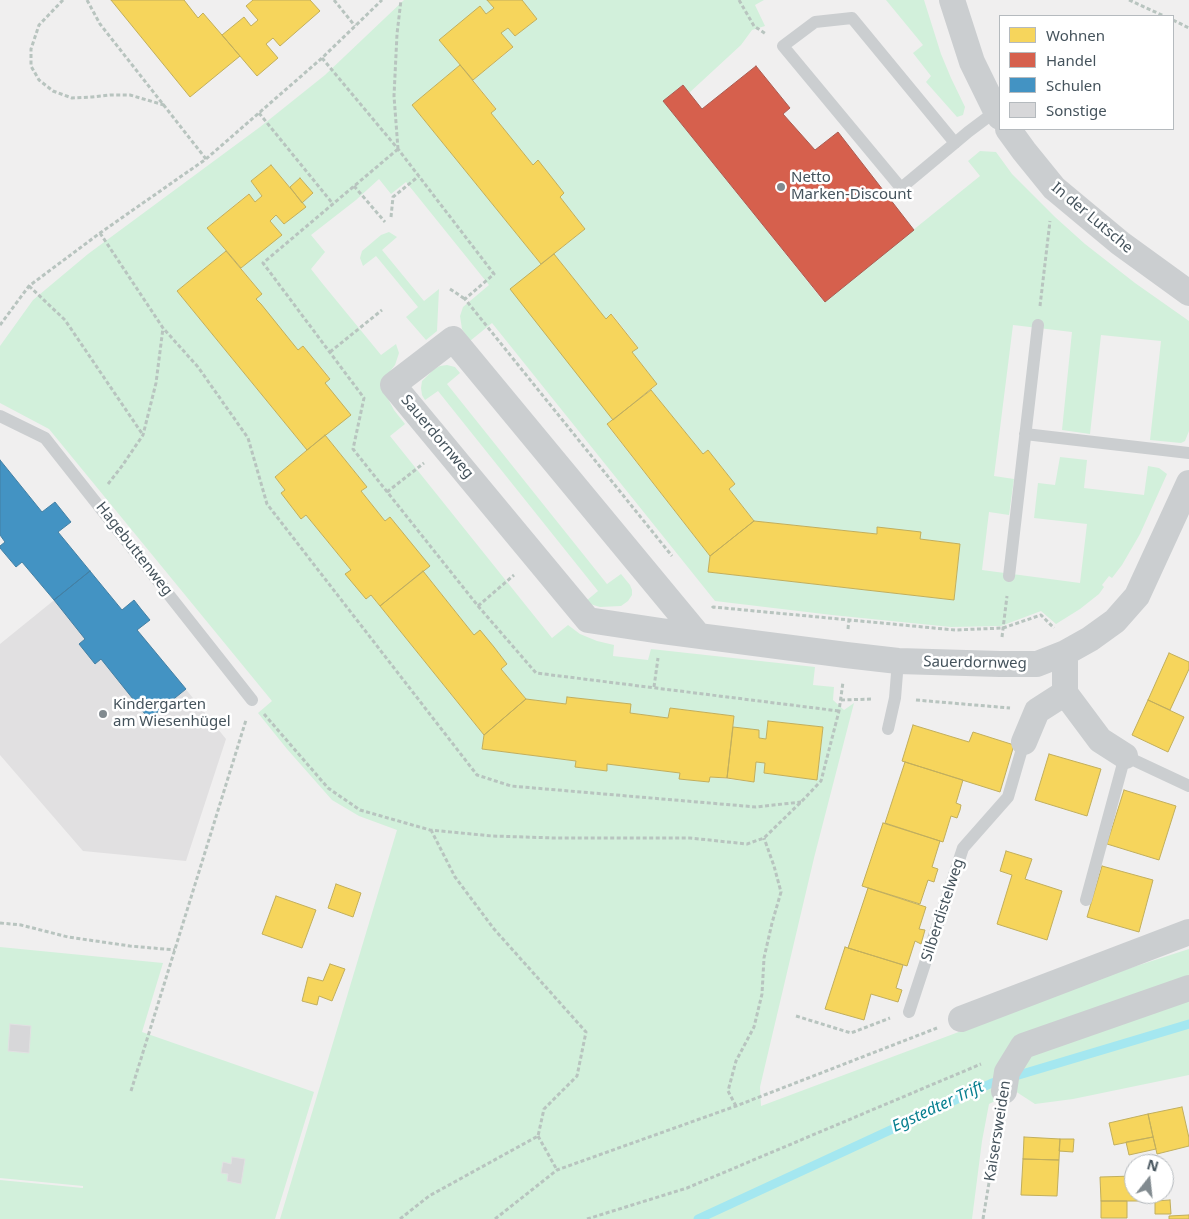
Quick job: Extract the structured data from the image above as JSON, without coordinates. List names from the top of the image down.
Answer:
{
  "streets": {
    "street": [
      "In der Lutsche",
      "Sauerdornweg",
      "Silberdistelweg",
      "Kaisersweiden"
    ],
    "lane": ["Hagebuttenweg"]
  },
  "water": ["Egstedter Trift"],
  "places": ["Netto Marken-Discount", "Kindergarten am Wiesenhügel"],
  "legend": [
    "Wohnen",
    "Handel",
    "Schulen",
    "Sonstige"
  ],
  "north": "top"
}
